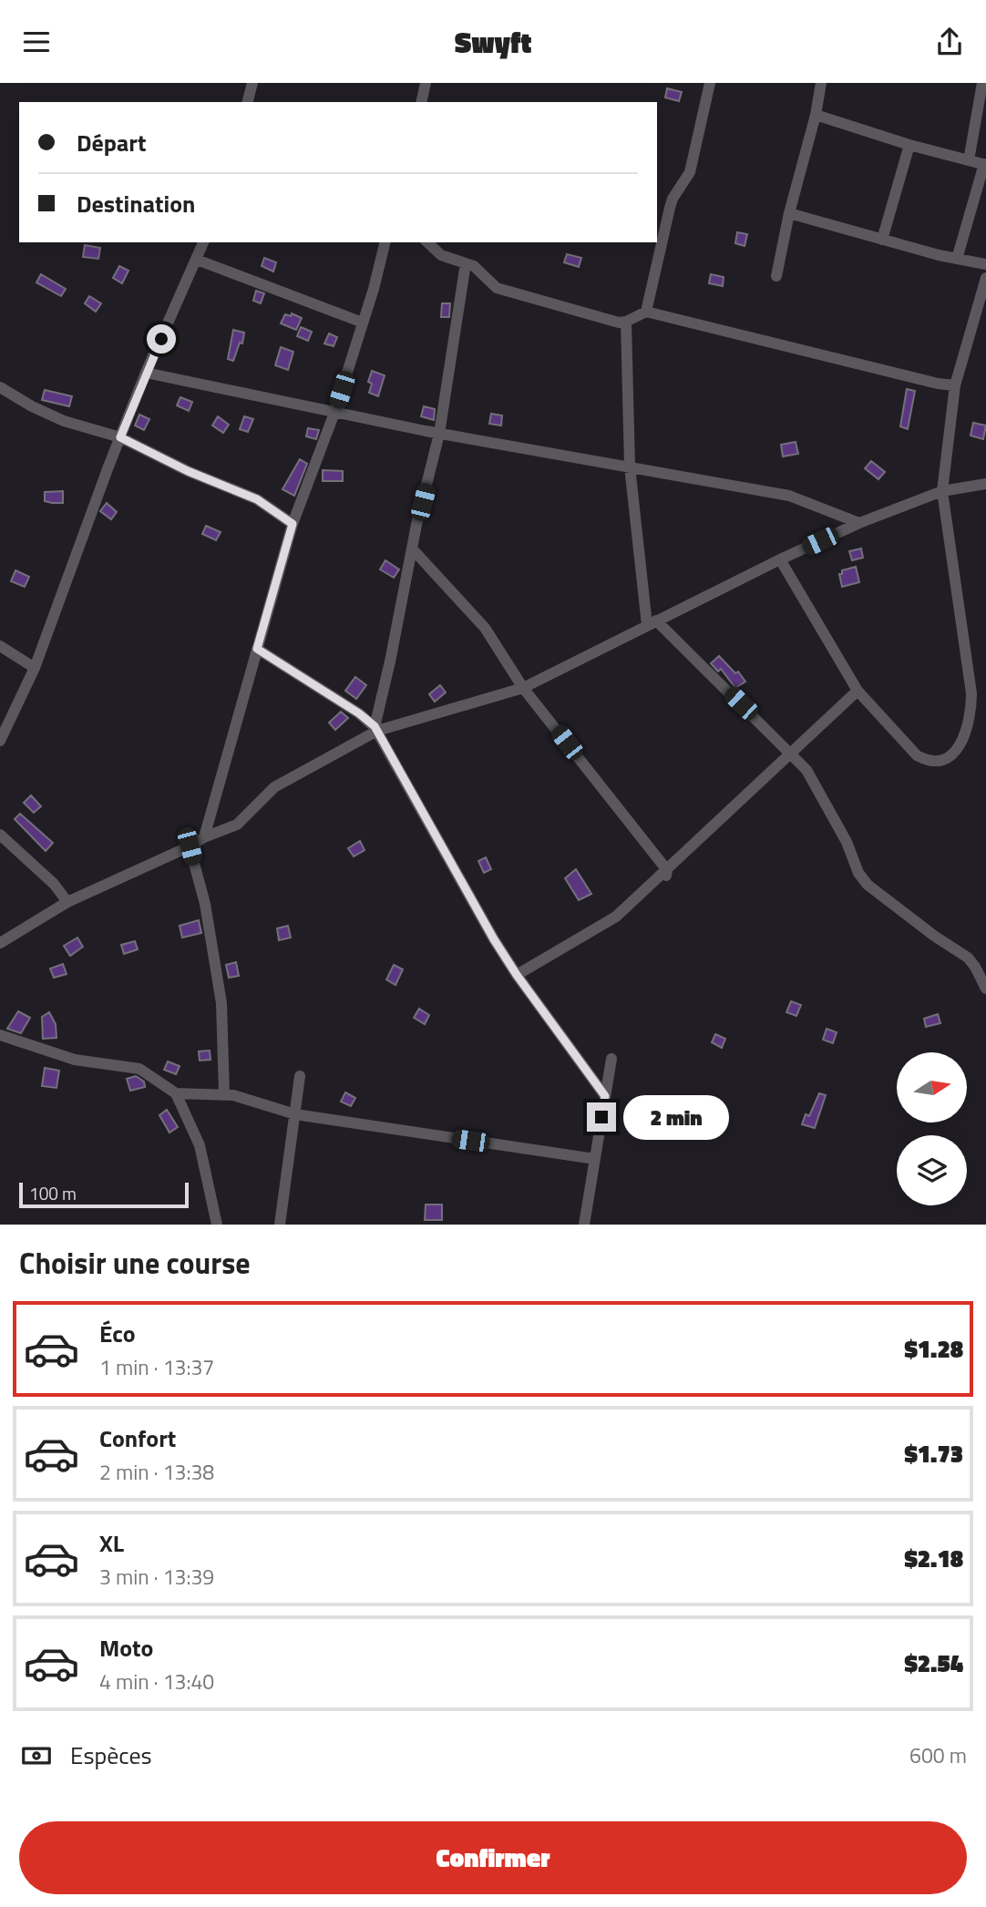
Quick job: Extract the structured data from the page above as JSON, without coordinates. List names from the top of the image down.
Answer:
{
  "scale_bar": "100 m",
  "north": "right",
  "page": {
    "header": "Swyft",
    "banner": ["Départ", "Destination"],
    "bubble": "2 min",
    "scale": "100 m",
    "heading": "Choisir une course",
    "list": [
      {
        "name": "Éco",
        "note": "1 min · 13:37",
        "value": "$1.28"
      },
      {
        "name": "Confort",
        "note": "2 min · 13:38",
        "value": "$1.73"
      },
      {
        "name": "XL",
        "note": "3 min · 13:39",
        "value": "$2.18"
      },
      {
        "name": "Moto",
        "note": "4 min · 13:40",
        "value": "$2.54"
      }
    ],
    "pay": ["Espèces", "600 m"],
    "buttons": "Confirmer"
  }
}
